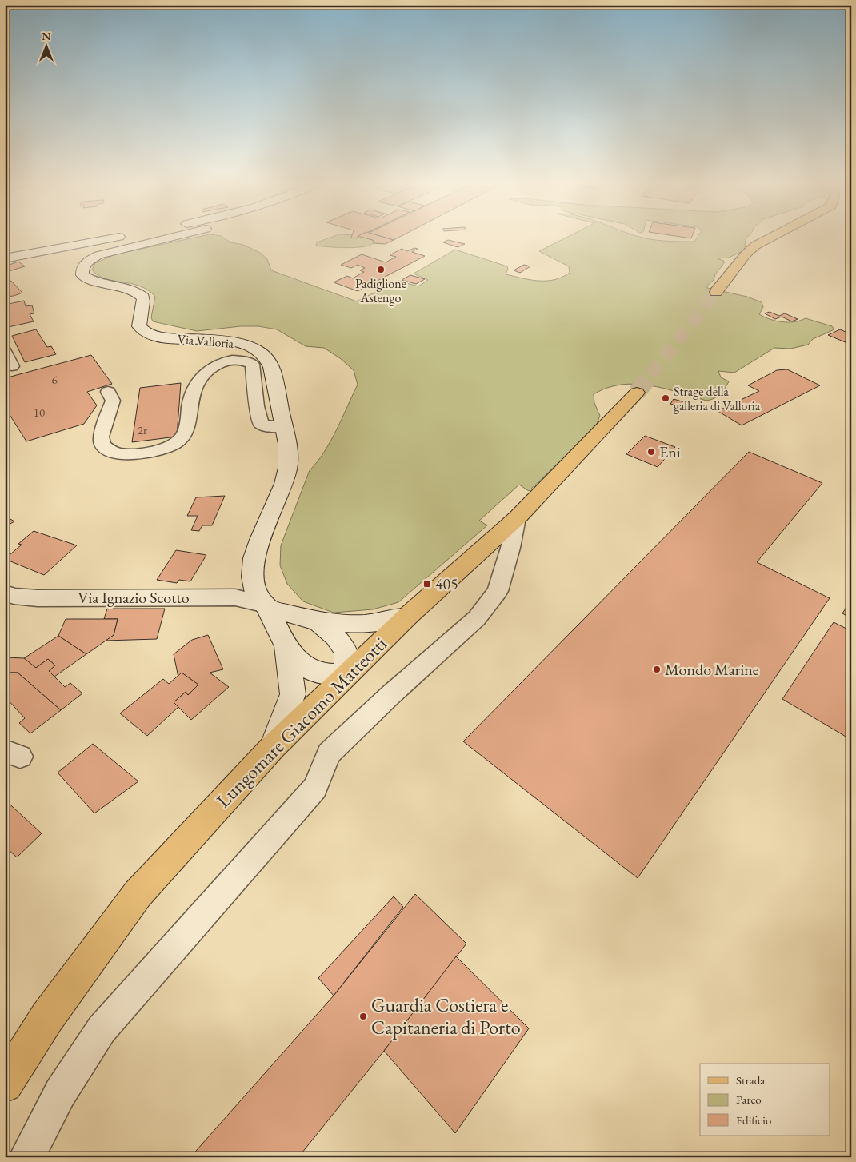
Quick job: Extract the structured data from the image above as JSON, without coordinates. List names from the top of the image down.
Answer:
{
  "streets": {
    "main road": ["Lungomare Giacomo Matteotti"],
    "street": ["Via Valloria", "Via Ignazio Scotto"]
  },
  "crossings": [
    ["Via Valloria", "Via Ignazio Scotto"]
  ],
  "places": {
    "other": [
      "Padiglione Astengo",
      "Strage della galleria di Valloria",
      "Eni",
      "Mondo Marine",
      "Guardia Costiera e Capitaneria di Porto"
    ],
    "transit": ["405"]
  },
  "house_numbers": ["6", "10", "2r"],
  "legend": ["Strada", "Parco", "Edificio"],
  "north": "top"
}
